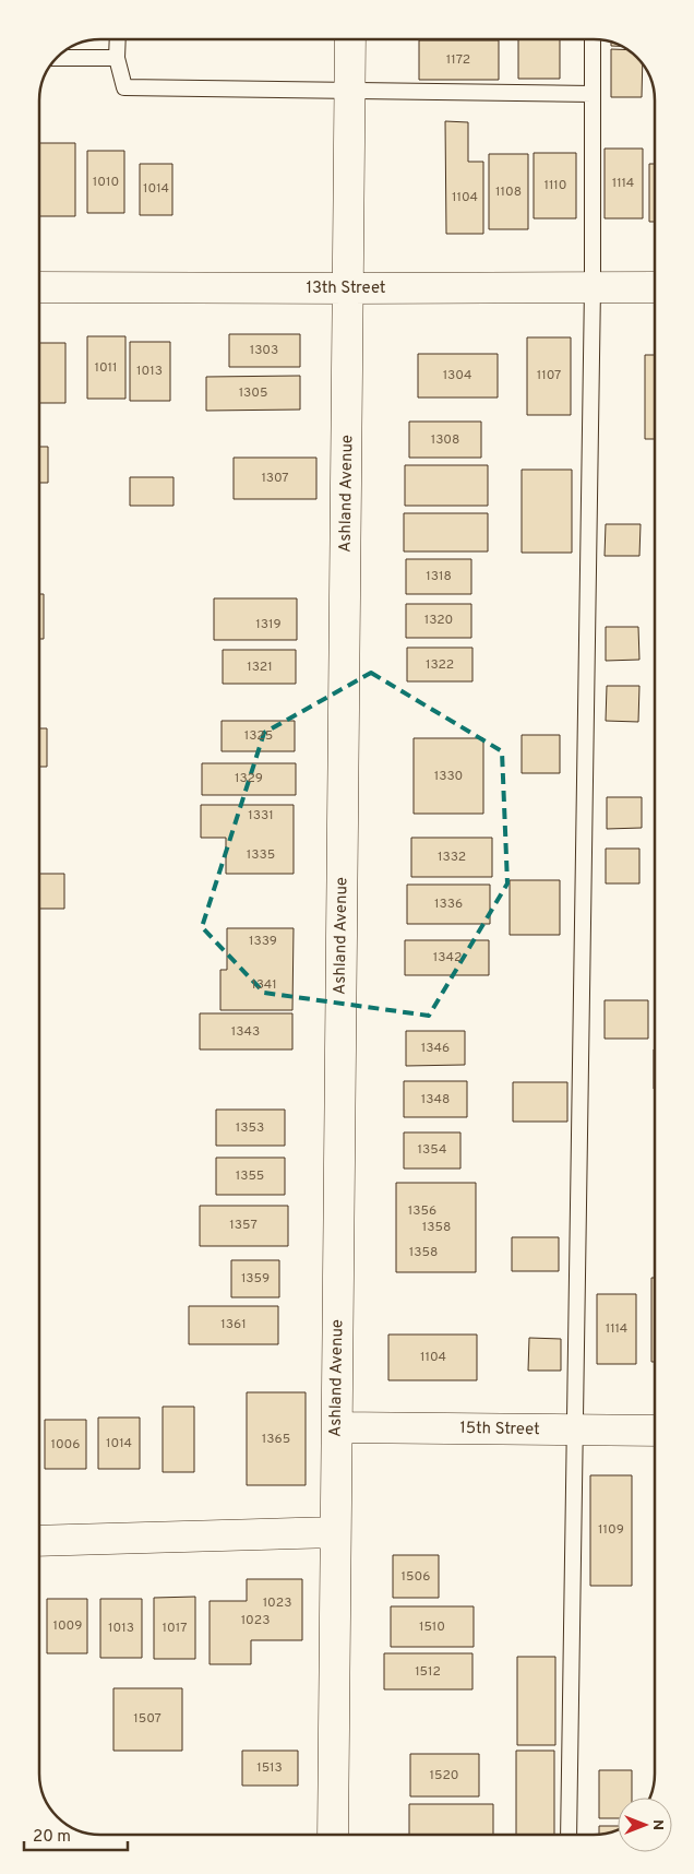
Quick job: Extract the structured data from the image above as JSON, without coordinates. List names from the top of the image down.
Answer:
{
  "streets": {
    "street": ["13th Street", "Ashland Avenue", "15th Street"]
  },
  "crossings": [
    ["13th Street", "Ashland Avenue"],
    ["Ashland Avenue", "15th Street"]
  ],
  "house_numbers": [
    "1172",
    "1010",
    "1114",
    "1110",
    "1014",
    "1108",
    "1104",
    "1303",
    "1011",
    "1013",
    "1304",
    "1107",
    "1305",
    "1308",
    "1307",
    "1318",
    "1320",
    "1319",
    "1322",
    "1321",
    "1325",
    "1330",
    "1329",
    "1331",
    "1335",
    "1332",
    "1336",
    "1339",
    "1342",
    "1341",
    "1343",
    "1346",
    "1348",
    "1353",
    "1354",
    "1355",
    "1356",
    "1357",
    "1358",
    "1358",
    "1359",
    "1361",
    "1114",
    "1104",
    "1365",
    "1014",
    "1006",
    "1109",
    "1506",
    "1023",
    "1023",
    "1009",
    "1510",
    "1013",
    "1017",
    "1512",
    "1507",
    "1513",
    "1520"
  ],
  "scale_bar": "20 m",
  "north": "right"
}
